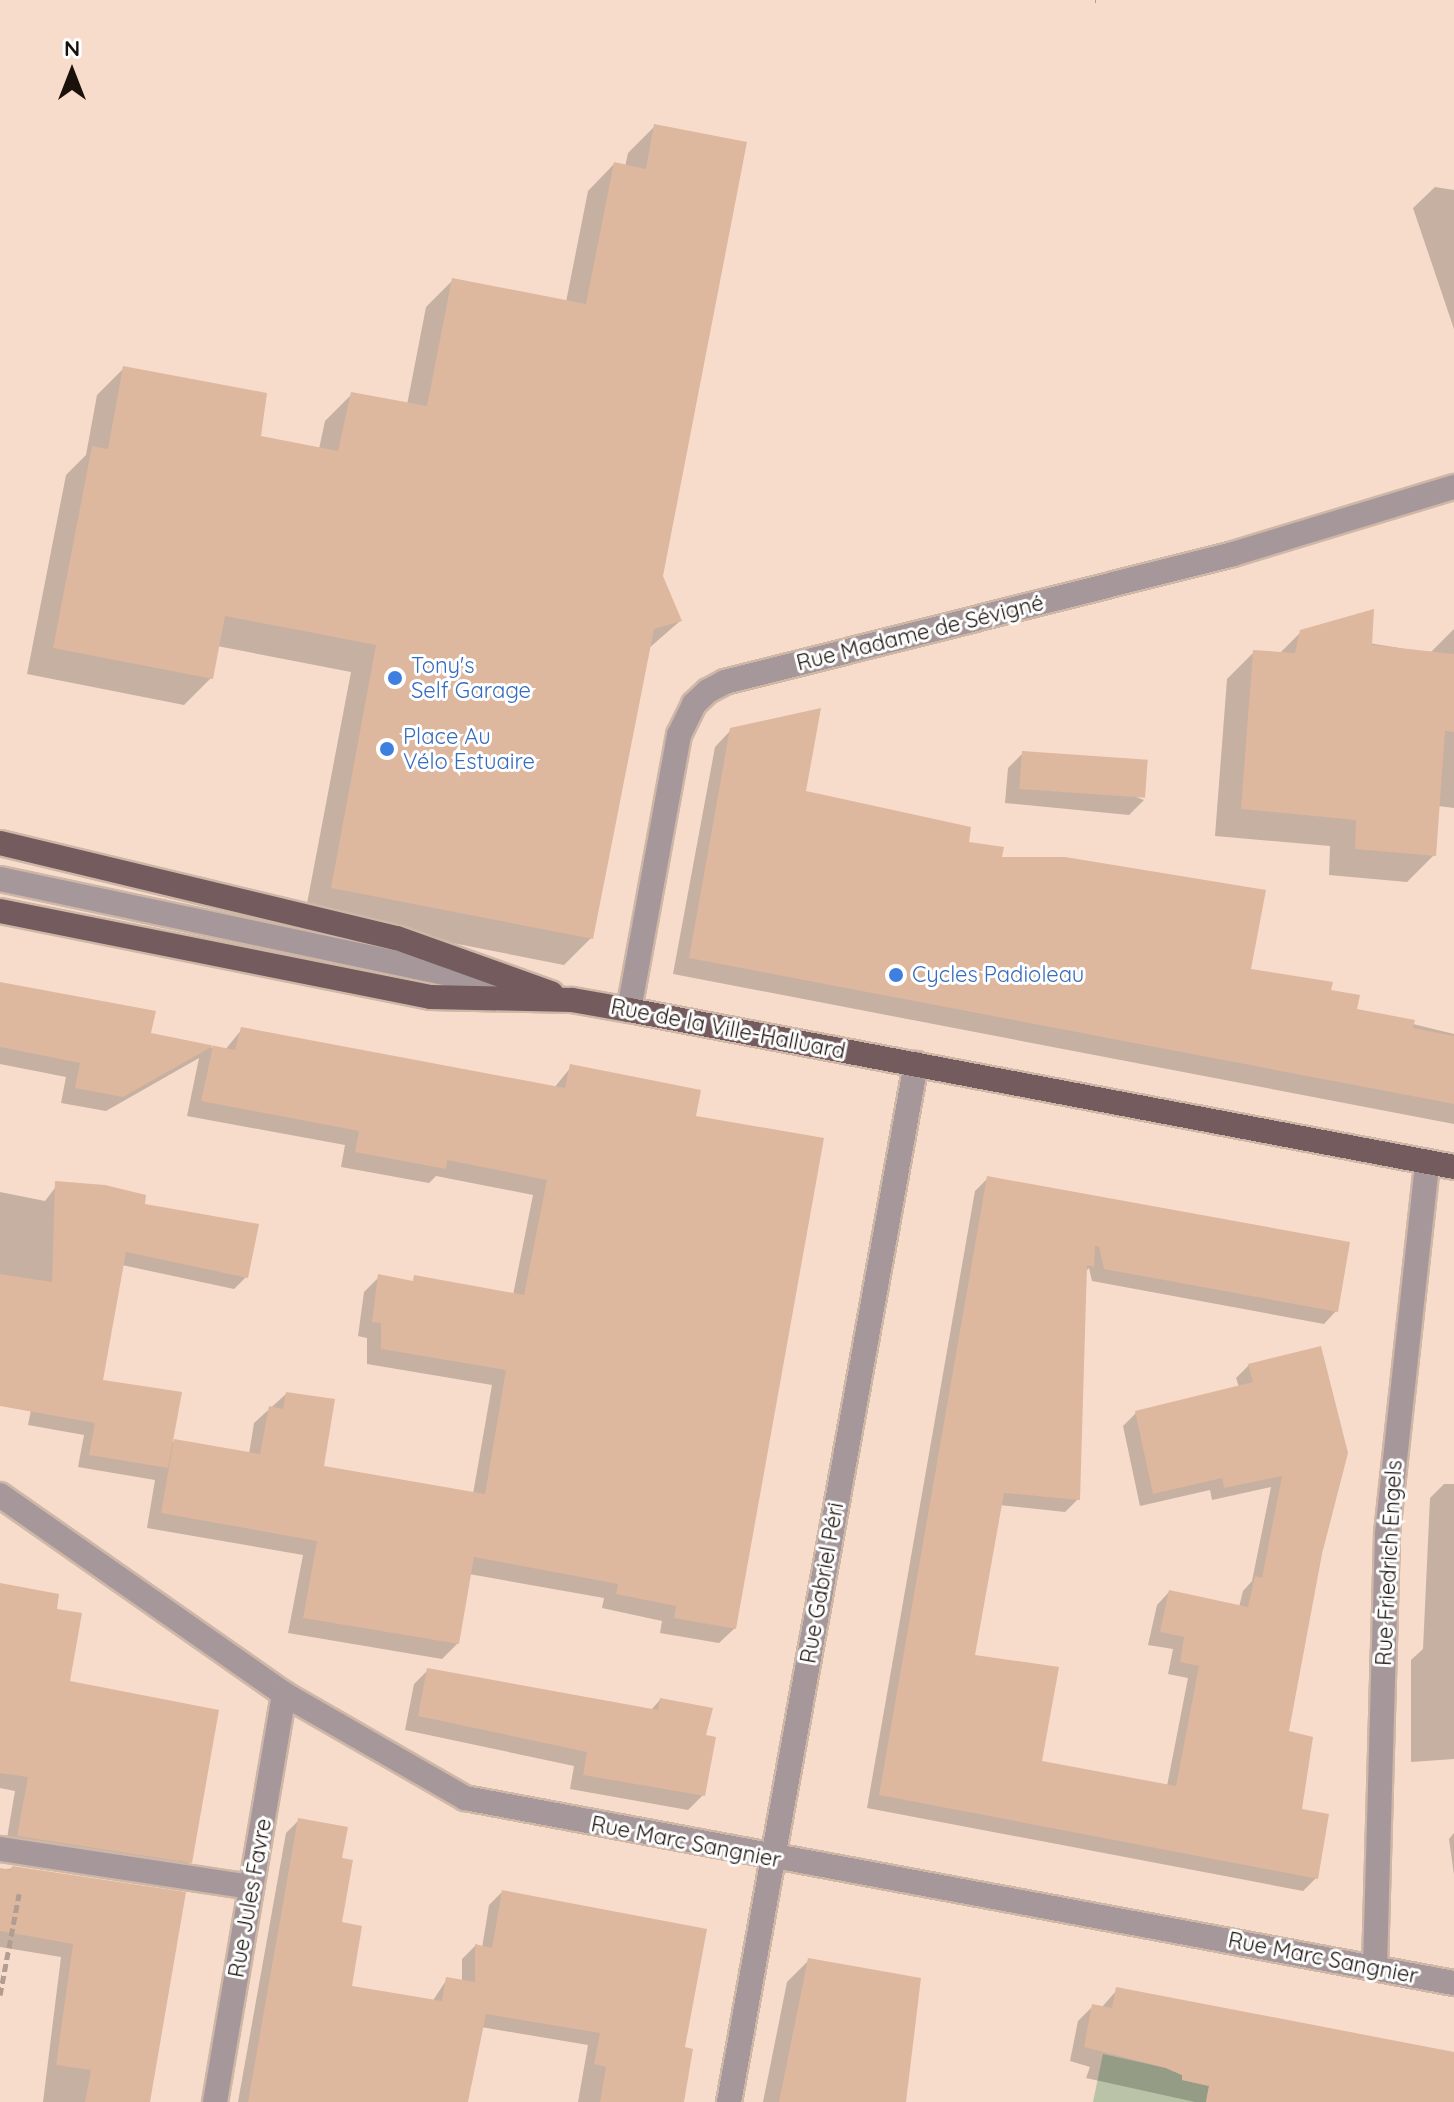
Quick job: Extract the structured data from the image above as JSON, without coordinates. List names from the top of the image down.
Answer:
{
  "streets": {
    "main road": ["Rue de la Ville-Halluard"],
    "street": [
      "Rue Madame de Sévigné",
      "Rue Friedrich Engels",
      "Rue Gabriel Péri",
      "Rue Marc Sangnier",
      "Rue Jules Favre"
    ]
  },
  "crossings": [
    ["Rue Madame de Sévigné", "Rue de la Ville-Halluard"],
    ["Rue de la Ville-Halluard", "Rue Friedrich Engels"],
    ["Rue de la Ville-Halluard", "Rue Gabriel Péri"],
    ["Rue Friedrich Engels", "Rue Marc Sangnier"],
    ["Rue Gabriel Péri", "Rue Marc Sangnier"],
    ["Rue Marc Sangnier", "Rue Jules Favre"]
  ],
  "places": ["Tony's Self Garage", "Place Au Vélo Estuaire", "Cycles Padioleau"],
  "north": "top"
}
